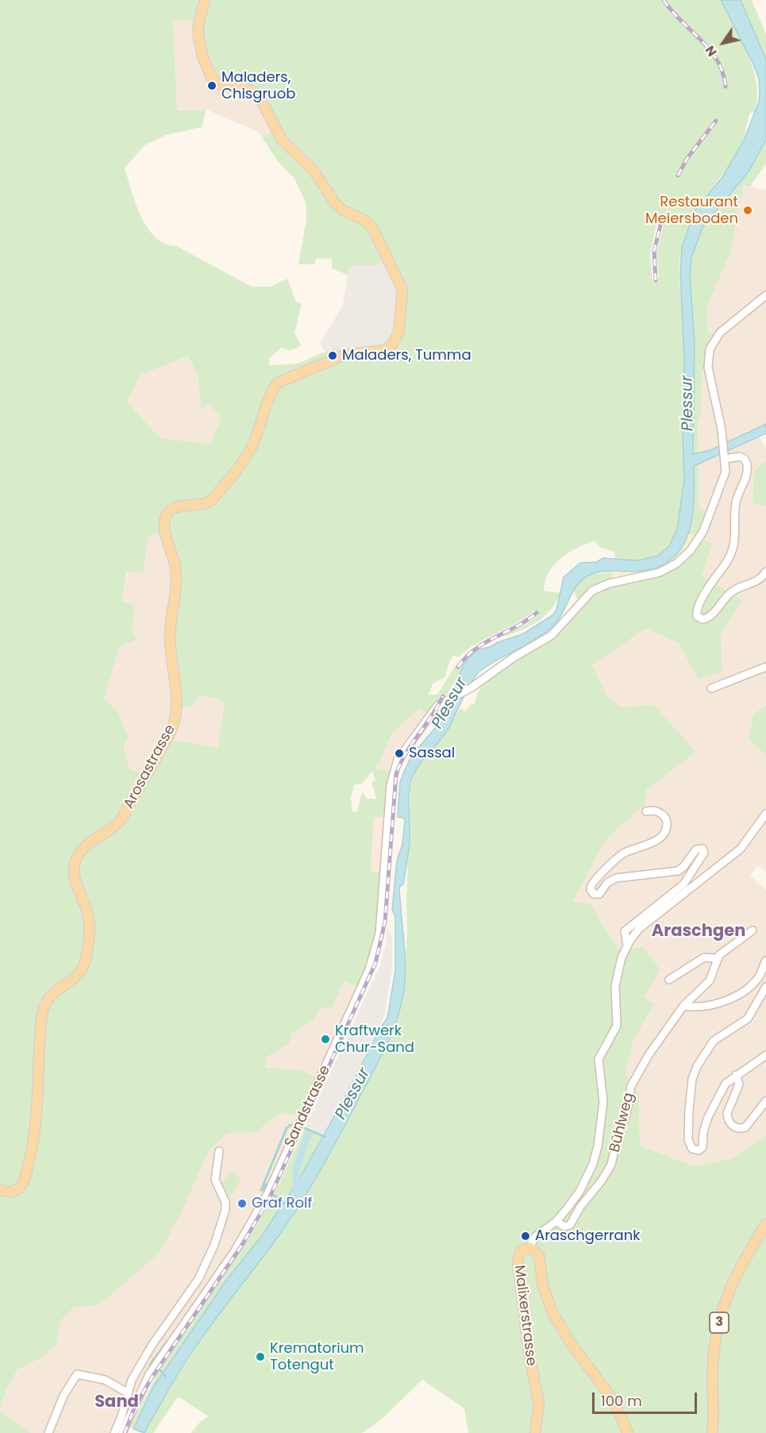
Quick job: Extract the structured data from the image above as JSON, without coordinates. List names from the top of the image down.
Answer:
{
  "streets": {
    "main road": ["Arosastrasse", "Malixerstrasse", "3"],
    "street": ["Sandstrasse", "Bühlweg"]
  },
  "districts": ["Araschgen", "Sand"],
  "water": ["Plessur"],
  "places": [
    "Maladers, Chisgruob",
    "Restaurant Meiersboden",
    "Maladers, Tumma",
    "Sassal",
    "Kraftwerk Chur-Sand",
    "Graf Rolf",
    "Araschgerrank",
    "Krematorium Totengut"
  ],
  "scale_bar": "100 m",
  "north": "bottom left"
}
